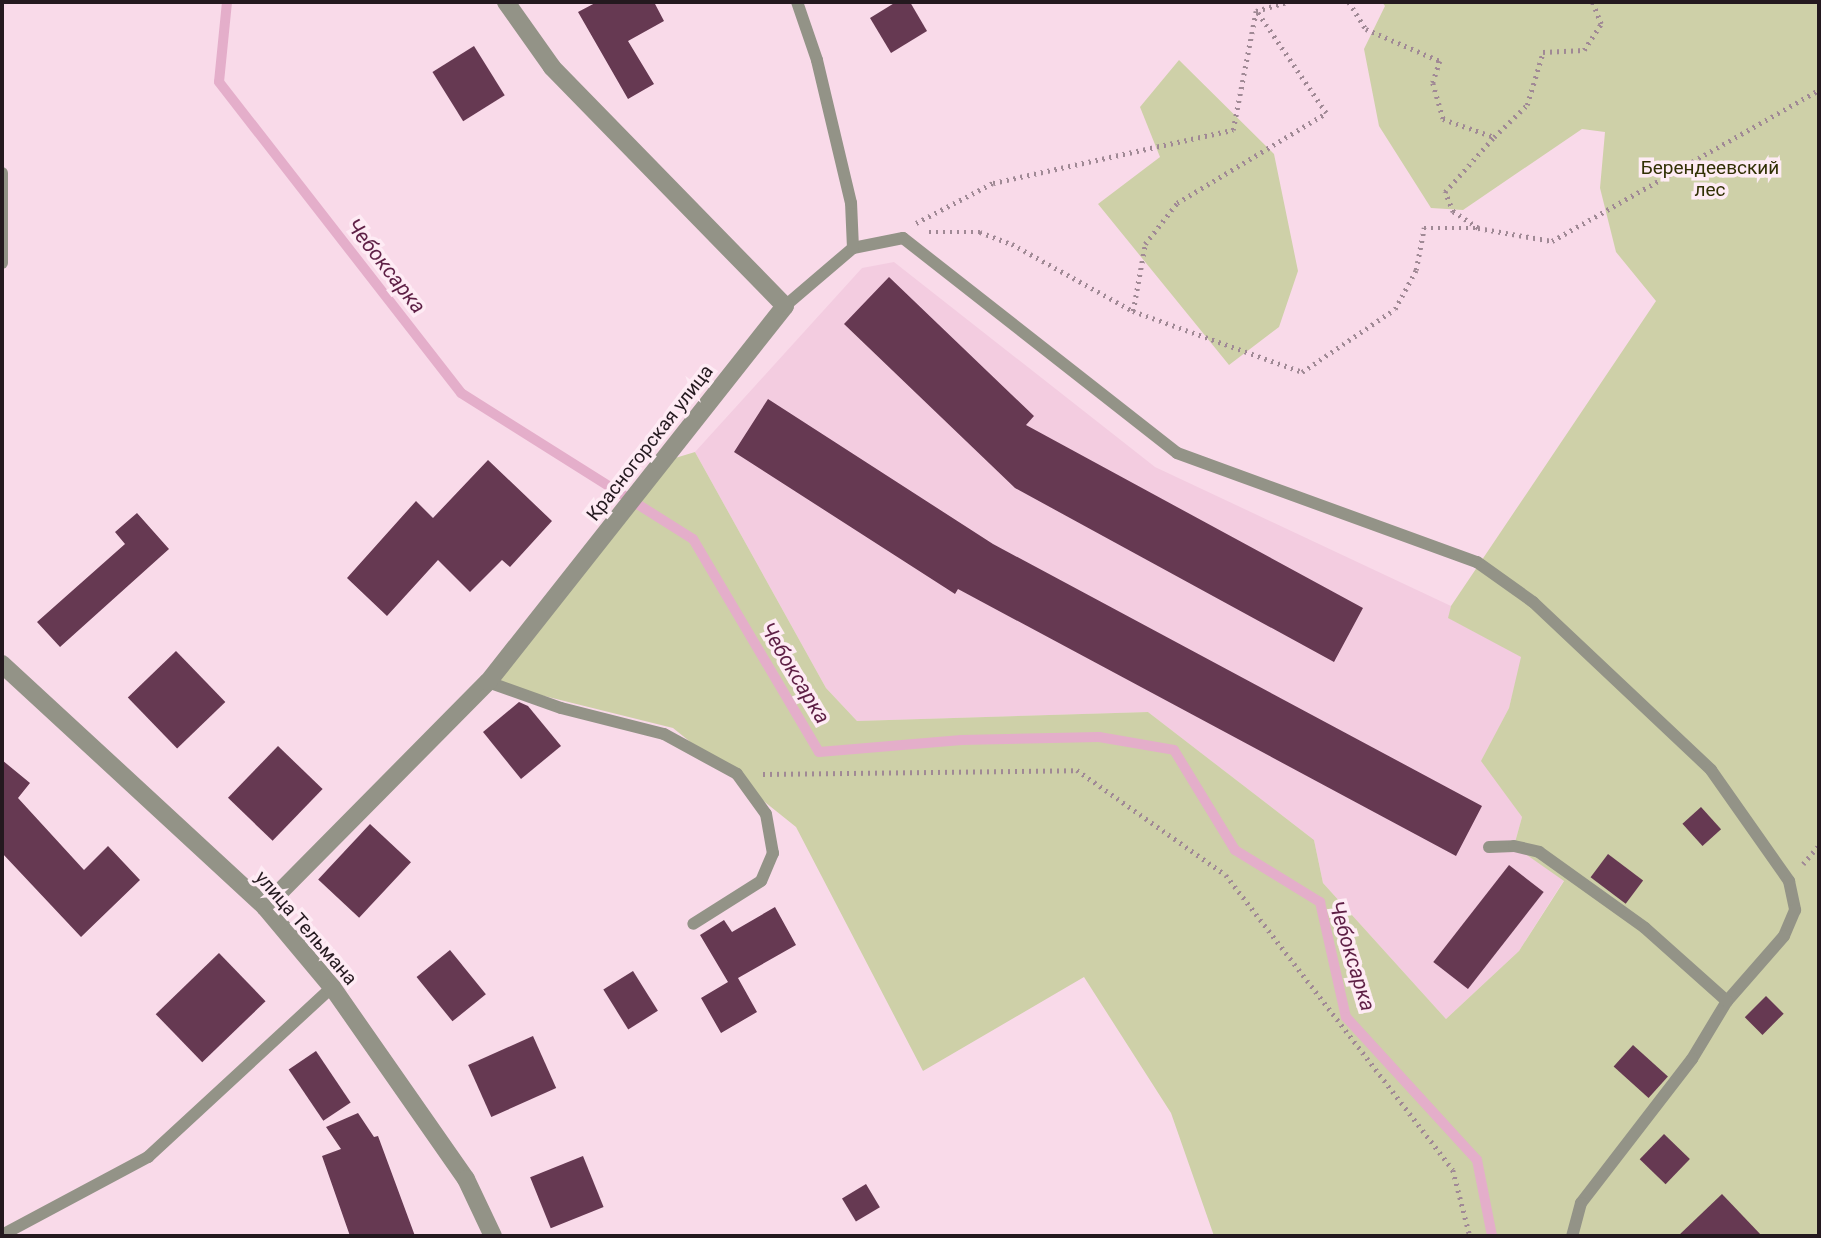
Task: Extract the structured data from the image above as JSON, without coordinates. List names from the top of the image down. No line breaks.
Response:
{"streets":{"street":["Красногорская улица","улица Тельмана"]},"crossings":[["Красногорская улица","улица Тельмана"]],"water":["Чебоксарка"],"parks":["Берендеевский лес"]}
